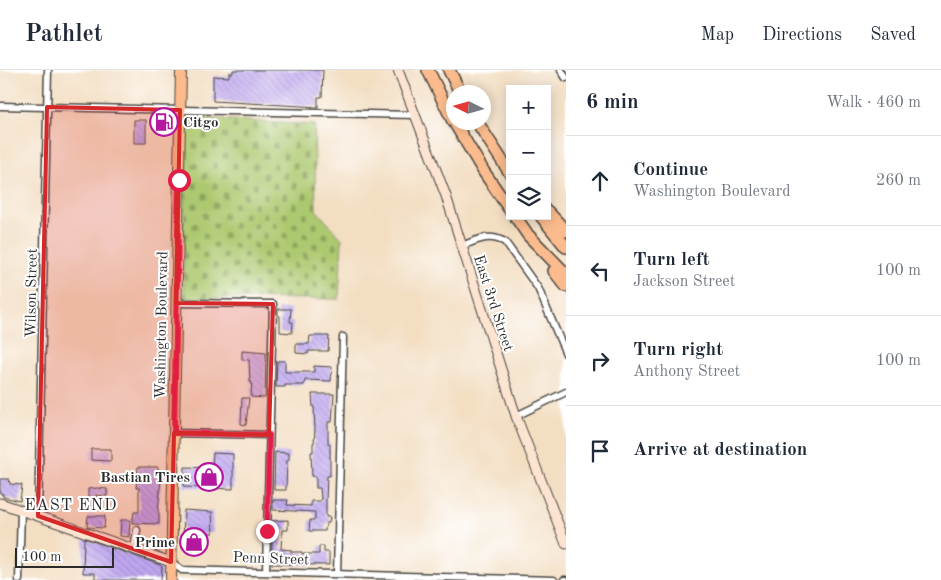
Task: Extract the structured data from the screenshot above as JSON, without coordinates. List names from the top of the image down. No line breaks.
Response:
{"streets":{"main road":["East 3rd Street","Washington Boulevard","Penn Street"],"street":["Wilson Street"]},"crossings":[["Wilson Street","Penn Street"],["Washington Boulevard","Penn Street"]],"districts":["EAST END"],"places":{"fuel station":["Citgo"],"shop":["Bastian Tires","Prime"]},"scale_bar":"100 m","north":"left","page":{"header":"Pathlet","nav":["Map","Directions","Saved"],"heading":["6 min","Walk · 460 m"],"map_buttons":["+","−"],"list":[["Continue","Washington Boulevard","260 m"],["Turn left","Jackson Street","100 m"],["Turn right","Anthony Street","100 m"],"Arrive at destination"],"scale":"100 m"}}
